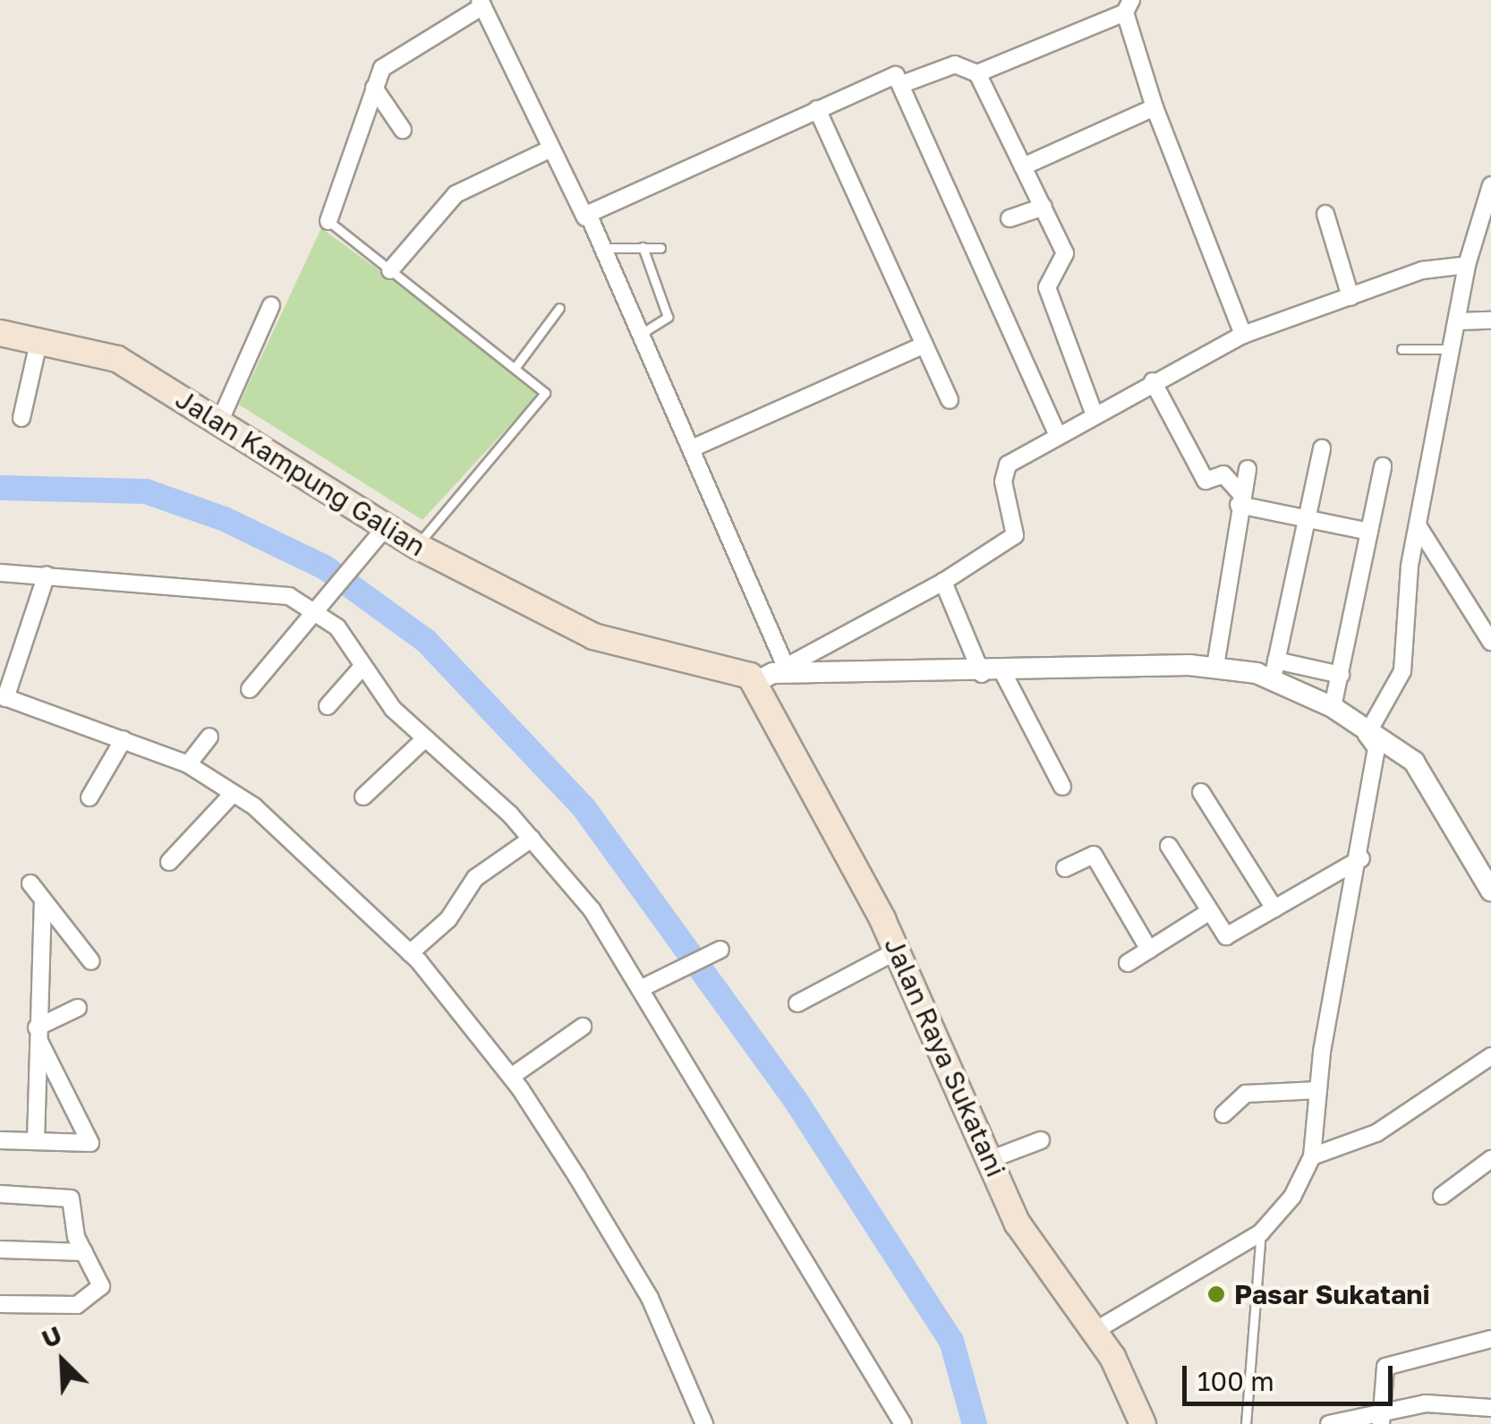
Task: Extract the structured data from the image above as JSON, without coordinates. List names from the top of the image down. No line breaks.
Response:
{"streets":{"main road":["Jalan Kampung Galian","Jalan Raya Sukatani"]},"crossings":[["Jalan Kampung Galian","Jalan Raya Sukatani"]],"places":["Pasar Sukatani"],"scale_bar":"100 m","north":"top left"}
